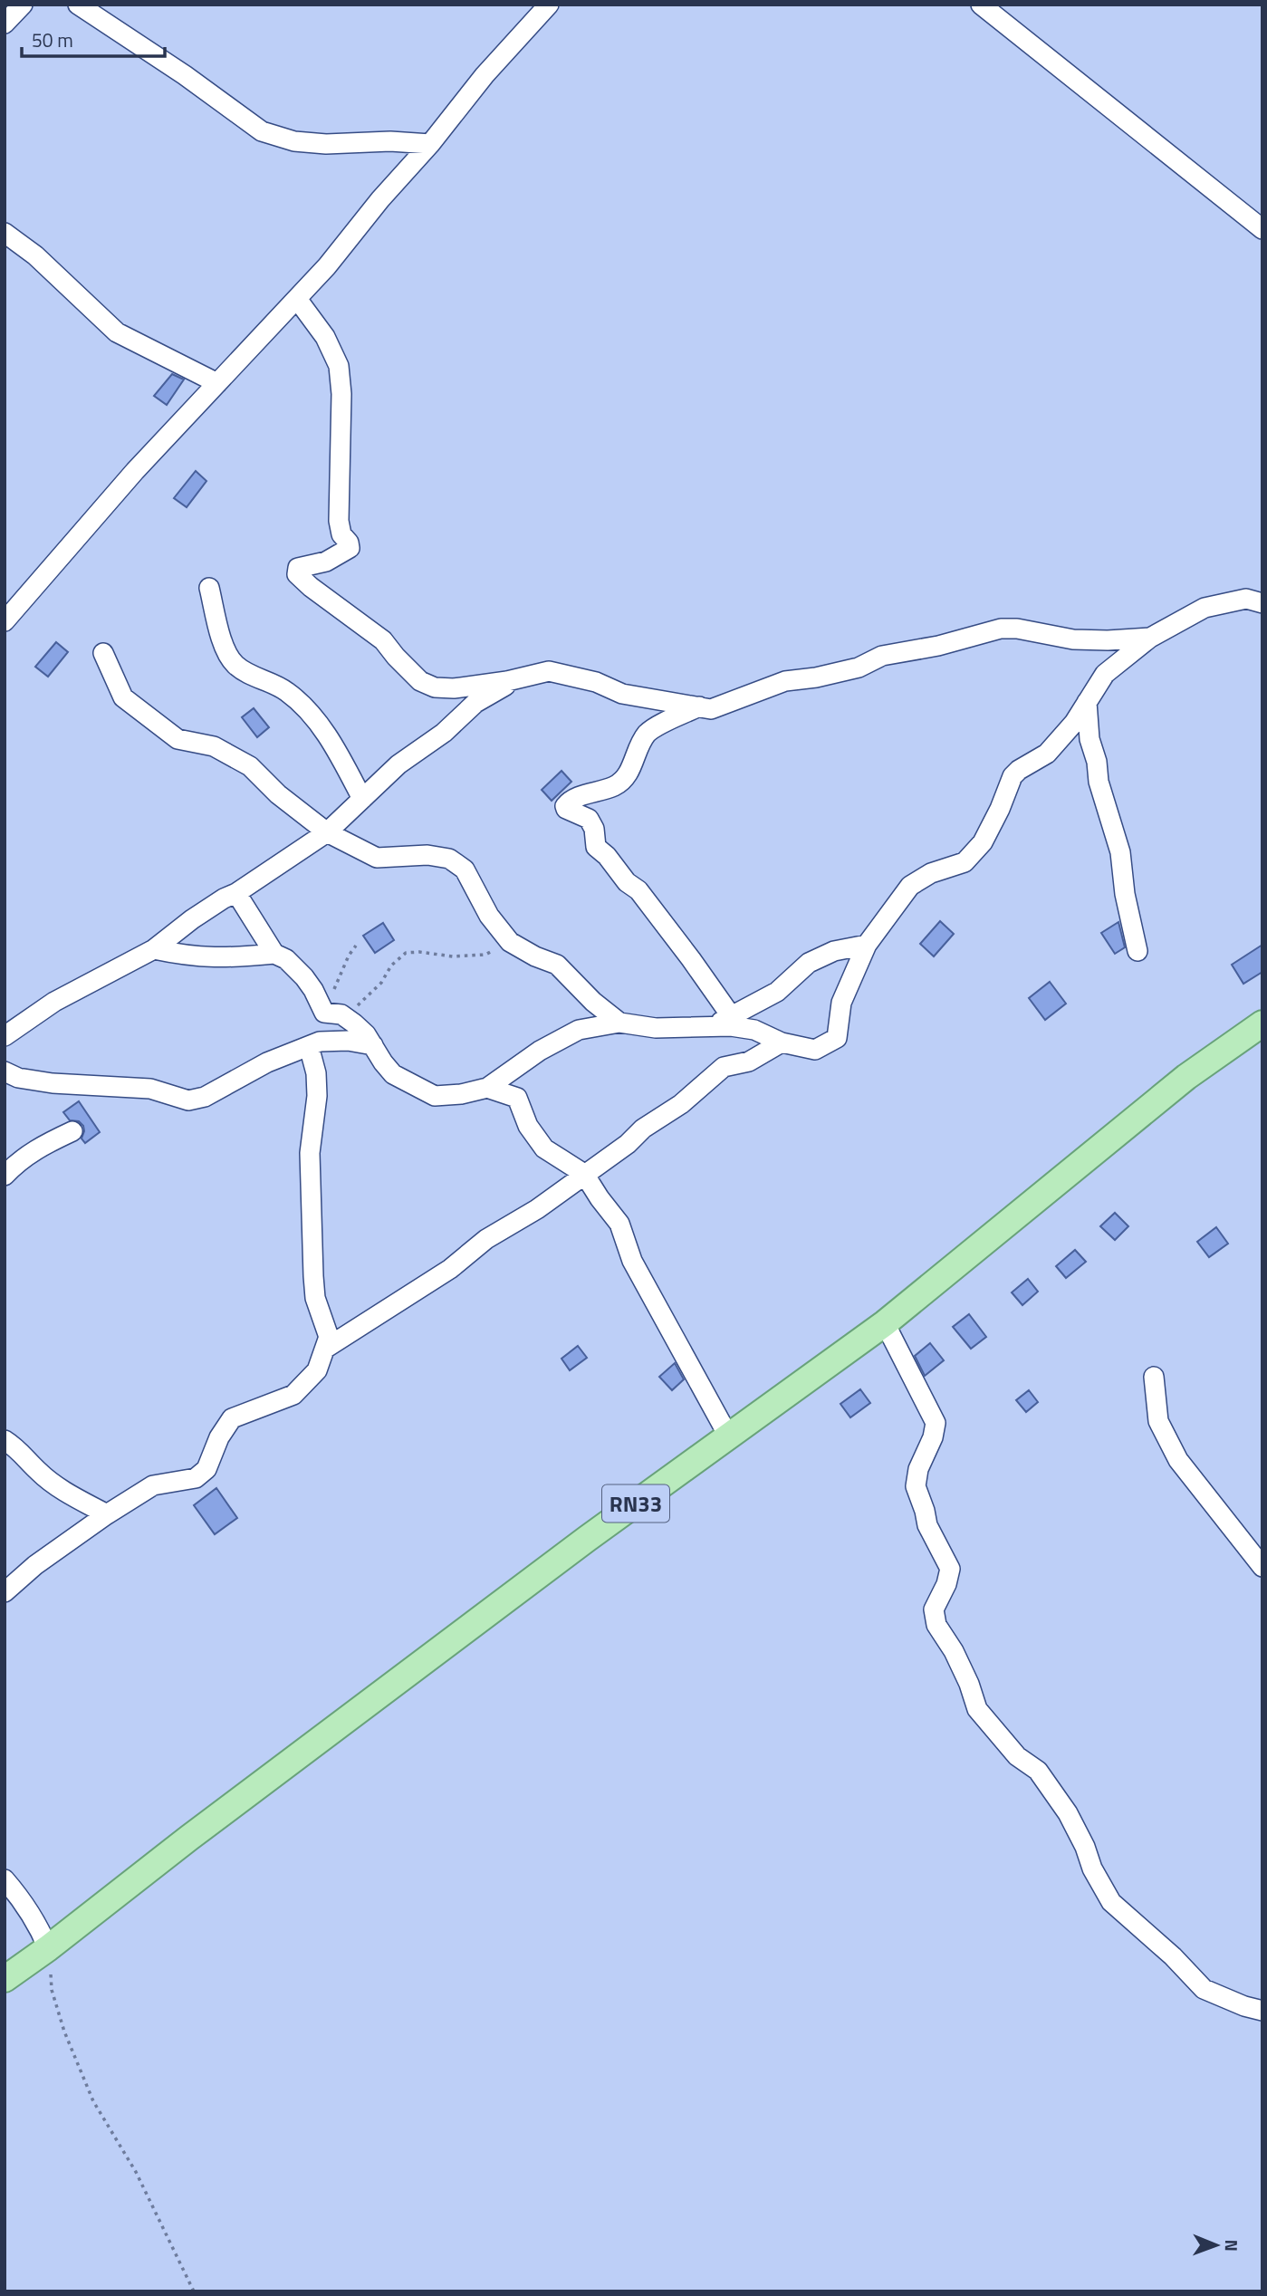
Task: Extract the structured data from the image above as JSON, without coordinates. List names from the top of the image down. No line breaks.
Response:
{"streets":{"main road":["RN33"]},"scale_bar":"50 m","north":"right"}
